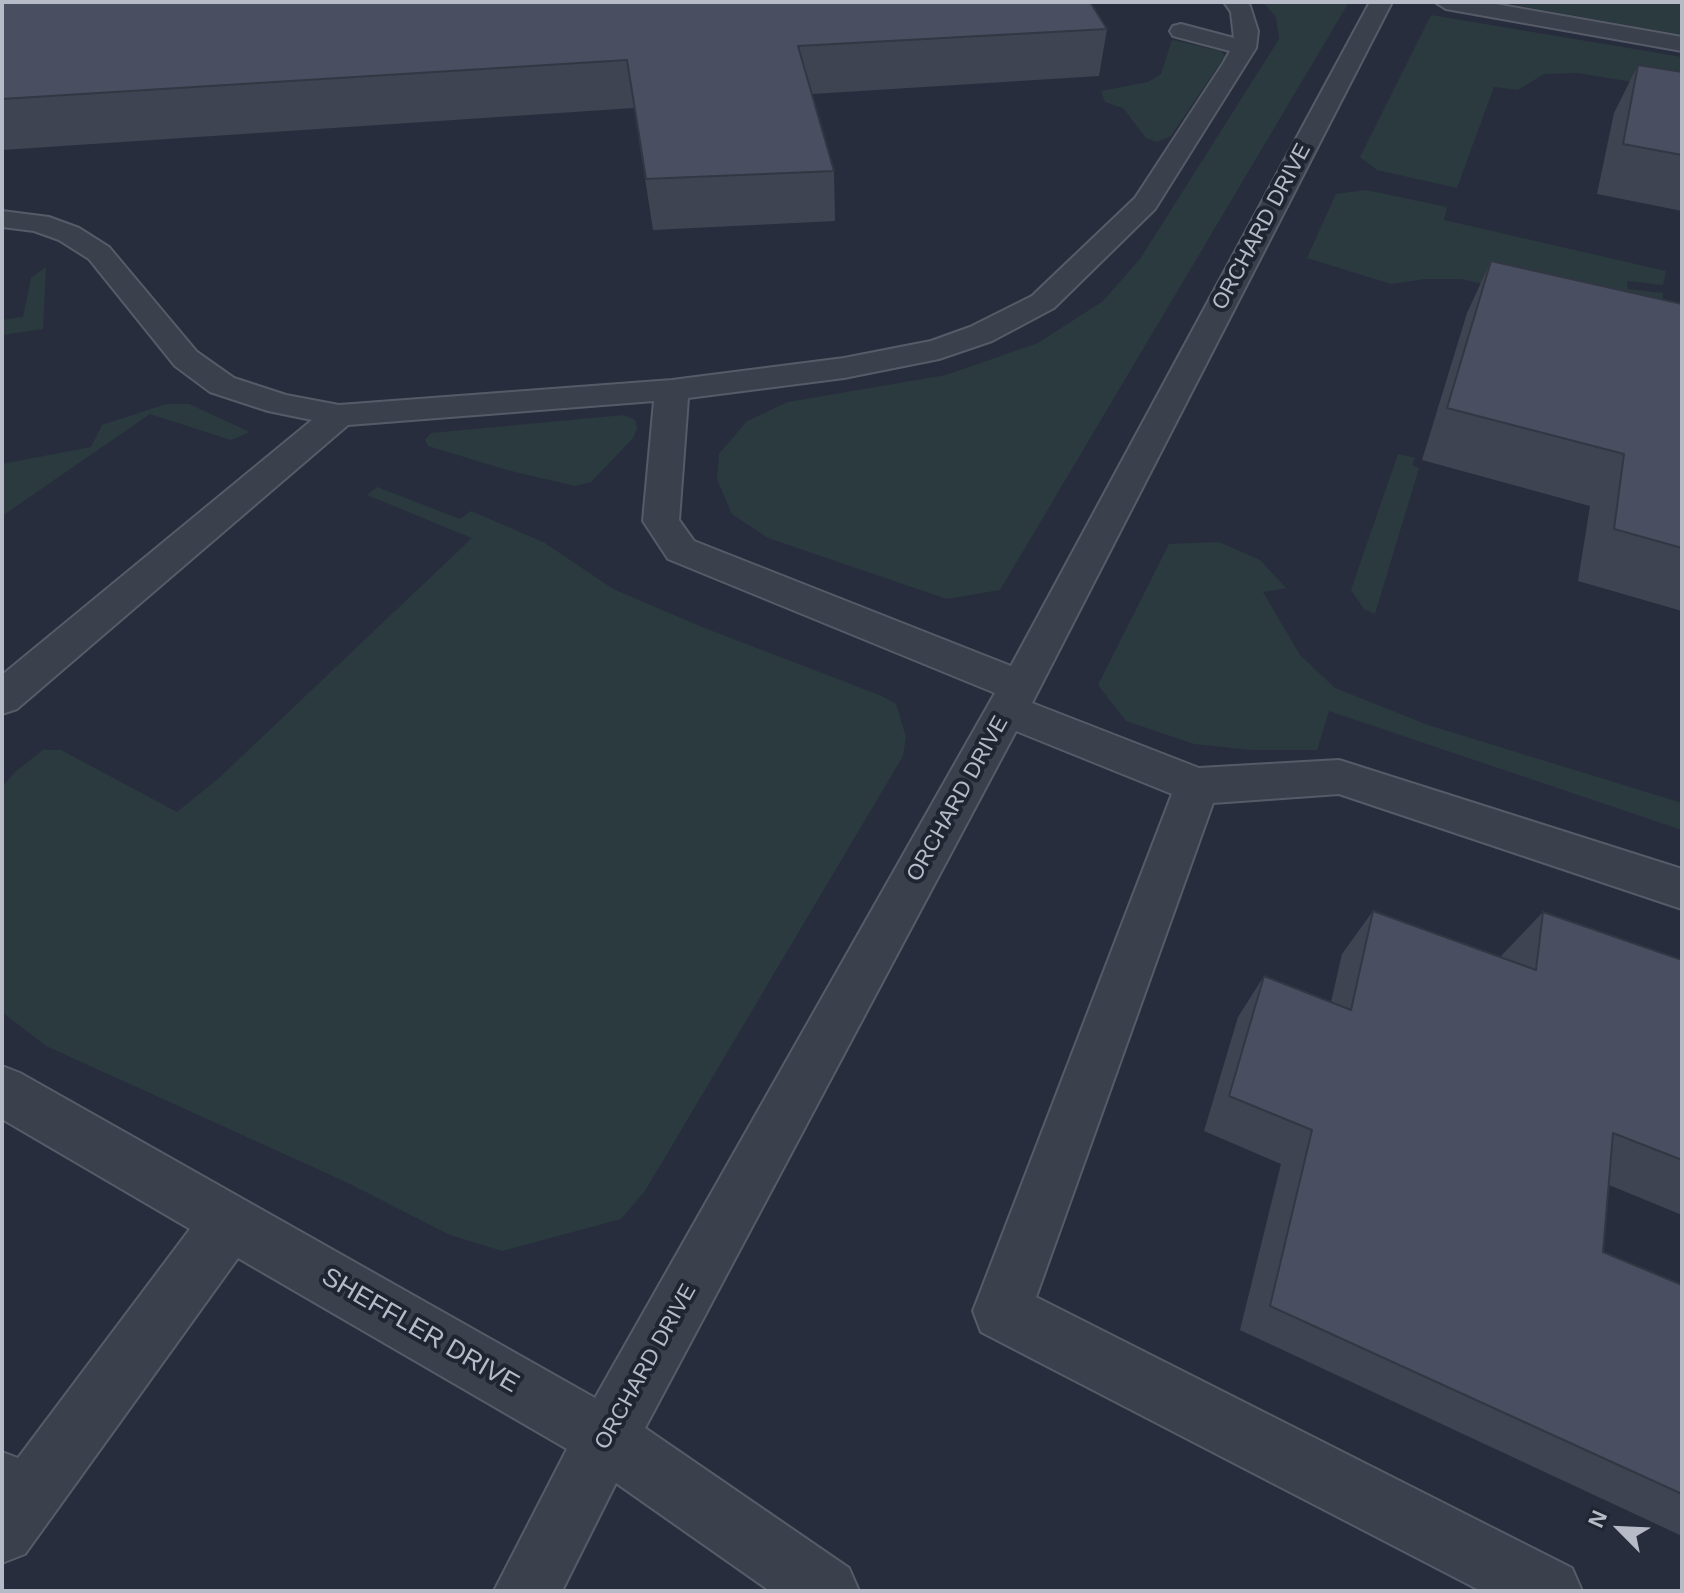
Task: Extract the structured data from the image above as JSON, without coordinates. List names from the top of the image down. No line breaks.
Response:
{"streets":{"street":["ORCHARD DRIVE","SHEFFLER DRIVE"]},"crossings":[["ORCHARD DRIVE","SHEFFLER DRIVE"]],"north":"top left"}
